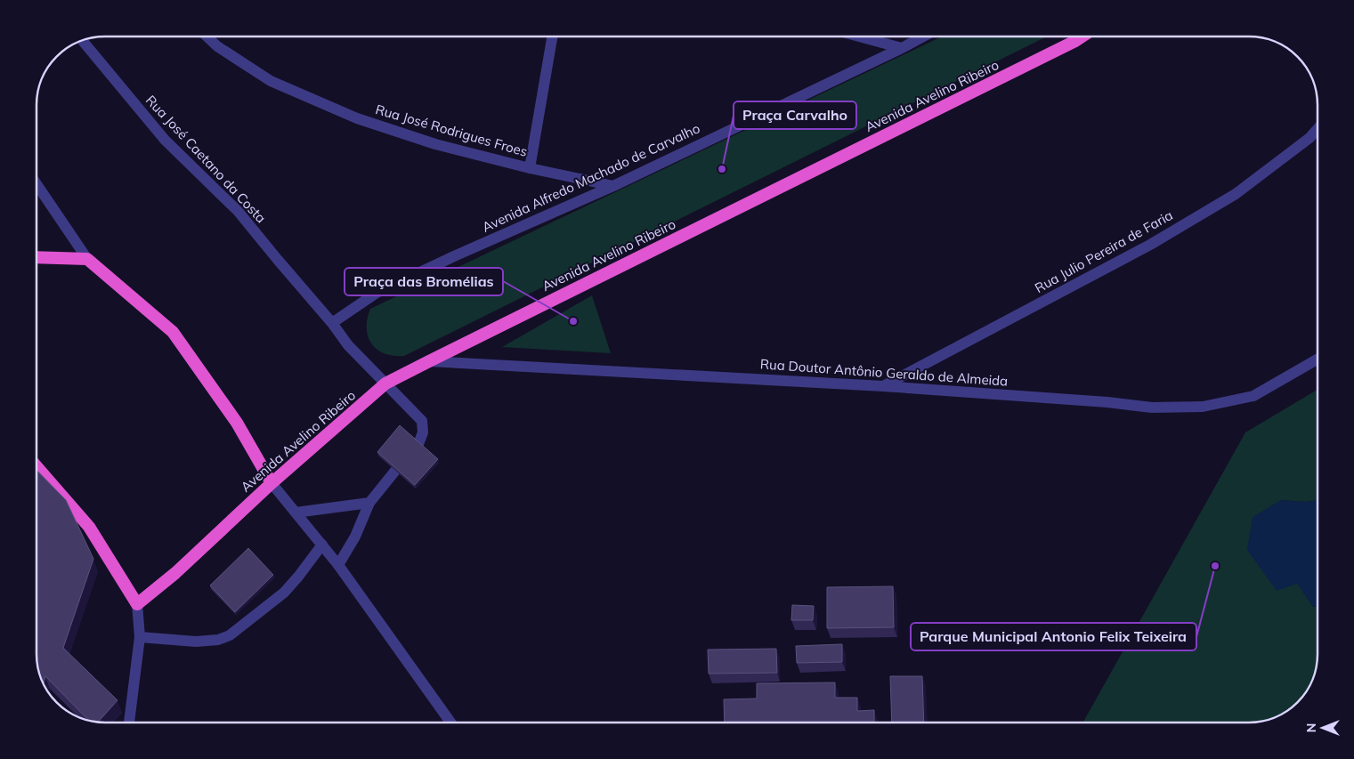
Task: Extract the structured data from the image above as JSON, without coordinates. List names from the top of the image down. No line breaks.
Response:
{"streets":{"highway":["Avenida Avelino Ribeiro"],"street":["Rua José Rodrigues Froes","Rua José Caetano da Costa","Avenida Alfredo Machado de Carvalho","Rua Julio Pereira de Faria","Rua Doutor Antônio Geraldo de Almeida"]},"crossings":[["Avenida Avelino Ribeiro","Rua Doutor Antônio Geraldo de Almeida"],["Rua José Rodrigues Froes","Avenida Alfredo Machado de Carvalho"],["Rua José Caetano da Costa","Avenida Alfredo Machado de Carvalho"],["Rua Julio Pereira de Faria","Rua Doutor Antônio Geraldo de Almeida"]],"places":["Praça Carvalho","Praça das Bromélias","Parque Municipal Antonio Felix Teixeira"],"north":"left"}
